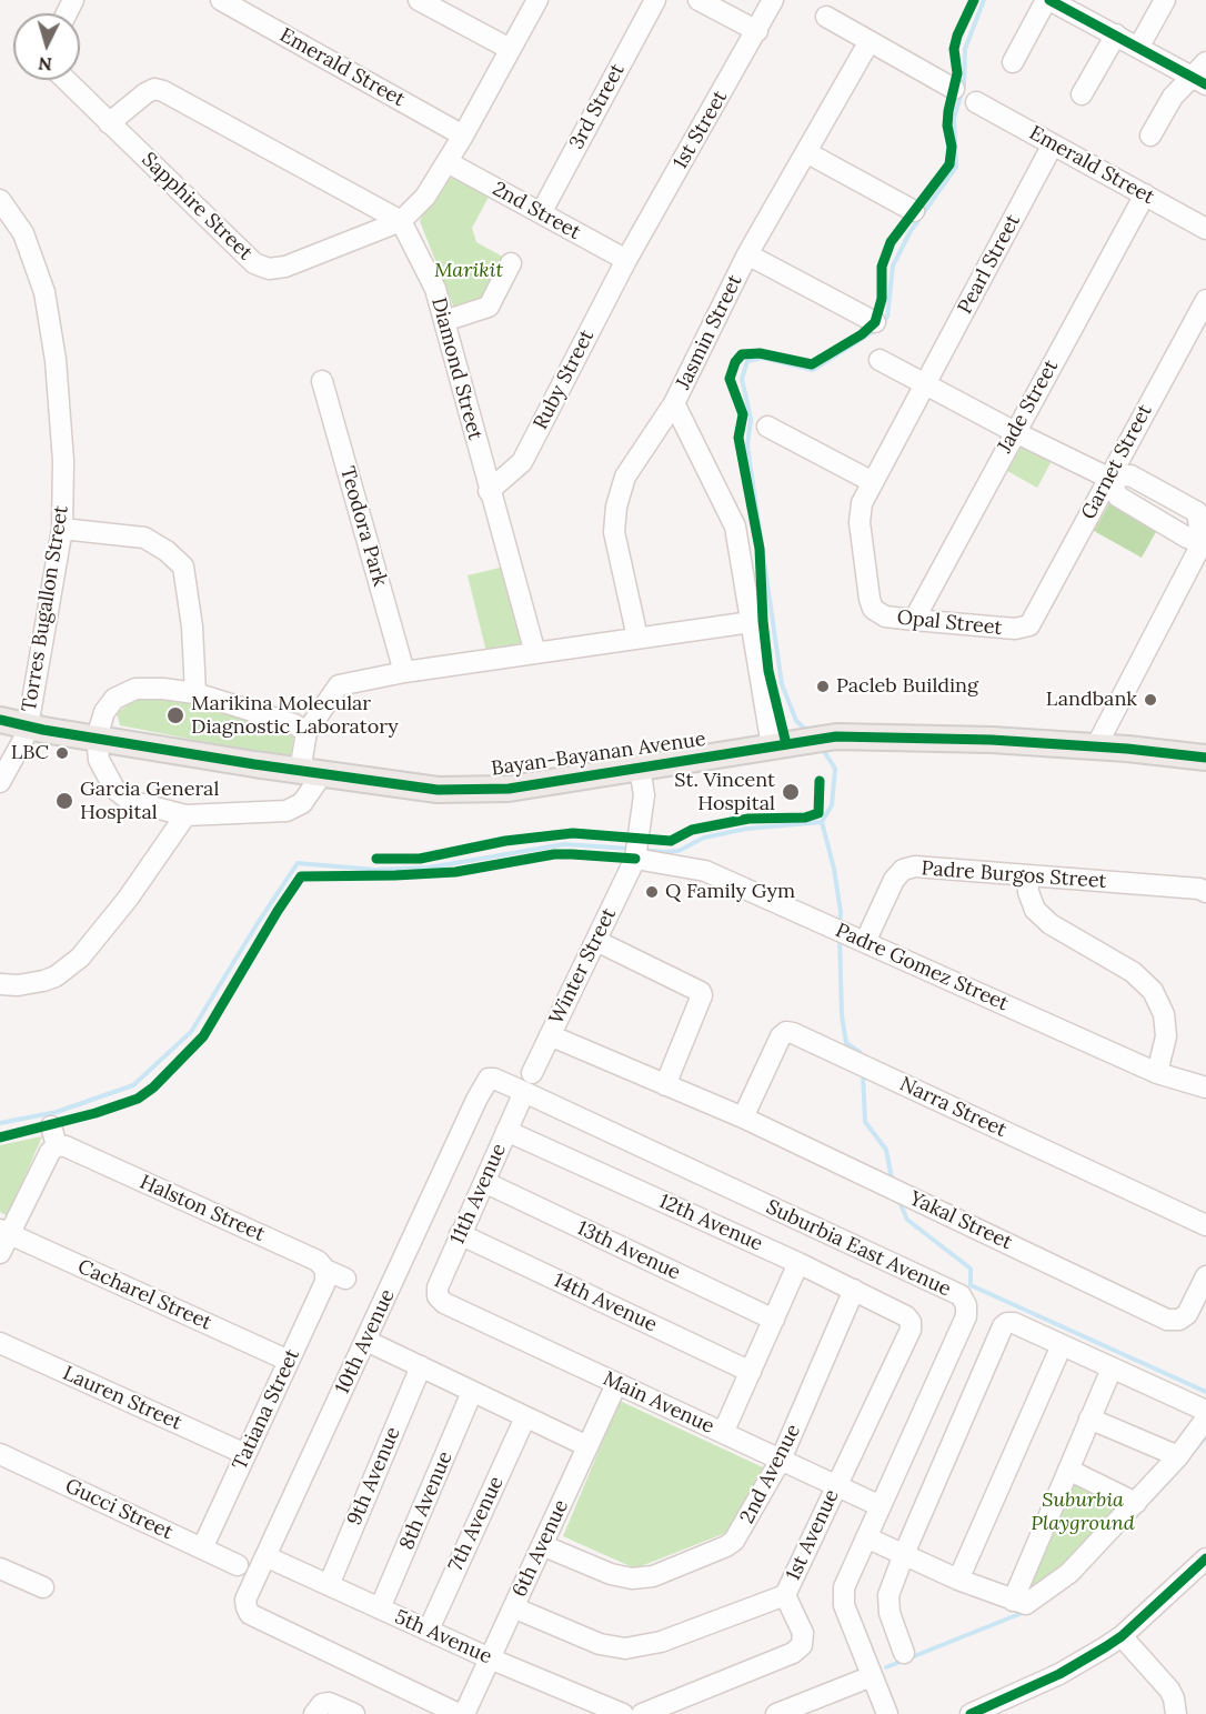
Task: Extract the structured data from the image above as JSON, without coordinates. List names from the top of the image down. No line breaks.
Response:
{"streets":{"main road":["Bayan-Bayanan Avenue"],"street":["Emerald Street","3rd Street","1st Street","Sapphire Street","2nd Street","Pearl Street","Jasmin Street","Diamond Street","Ruby Street","Jade Street","Garnet Street","Teodora Park","Torres Bugallon Street","Opal Street","Padre Burgos Street","Winter Street","Padre Gomez Street","Narra Street","11th Avenue","Halston Street","Yakal Street","12th Avenue","Suburbia East Avenue","13th Avenue","Cacharel Street","14th Avenue","10th Avenue","Lauren Street","Main Avenue","Tatiana Street","2nd Avenue","9th Avenue","8th Avenue","Gucci Street","7th Avenue","1st Avenue","6th Avenue","5th Avenue"]},"crossings":[["Emerald Street","Sapphire Street"],["Emerald Street","Pearl Street"],["Emerald Street","Jade Street"],["3rd Street","2nd Street"],["1st Street","2nd Street"],["1st Street","Ruby Street"],["Sapphire Street","2nd Street"],["Sapphire Street","Diamond Street"],["2nd Street","Ruby Street"],["Pearl Street","Opal Street"],["Diamond Street","Ruby Street"],["Jade Street","Opal Street"],["Garnet Street","Opal Street"],["Torres Bugallon Street","Bayan-Bayanan Avenue"],["Padre Burgos Street","Padre Gomez Street"],["Winter Street","Padre Gomez Street"],["Winter Street","11th Avenue"],["Winter Street","Yakal Street"],["Winter Street","Suburbia East Avenue"],["Narra Street","Yakal Street"],["11th Avenue","12th Avenue"],["11th Avenue","Suburbia East Avenue"],["11th Avenue","13th Avenue"],["11th Avenue","14th Avenue"],["11th Avenue","Main Avenue"],["Halston Street","Tatiana Street"],["12th Avenue","2nd Avenue"],["12th Avenue","1st Avenue"],["Suburbia East Avenue","10th Avenue"],["Suburbia East Avenue","Main Avenue"],["Cacharel Street","Tatiana Street"],["10th Avenue","5th Avenue"],["Lauren Street","Tatiana Street"],["Main Avenue","2nd Avenue"],["Main Avenue","1st Avenue"],["Main Avenue","6th Avenue"],["Tatiana Street","Gucci Street"],["2nd Avenue","6th Avenue"],["9th Avenue","5th Avenue"],["8th Avenue","5th Avenue"],["7th Avenue","5th Avenue"],["1st Avenue","6th Avenue"],["6th Avenue","5th Avenue"]],"parks":["Marikit","Suburbia Playground"],"places":["Pacleb Building","Landbank","Marikina Molecular Diagnostic Laboratory","LBC","St. Vincent Hospital","Garcia General Hospital","Q Family Gym"],"north":"bottom"}
